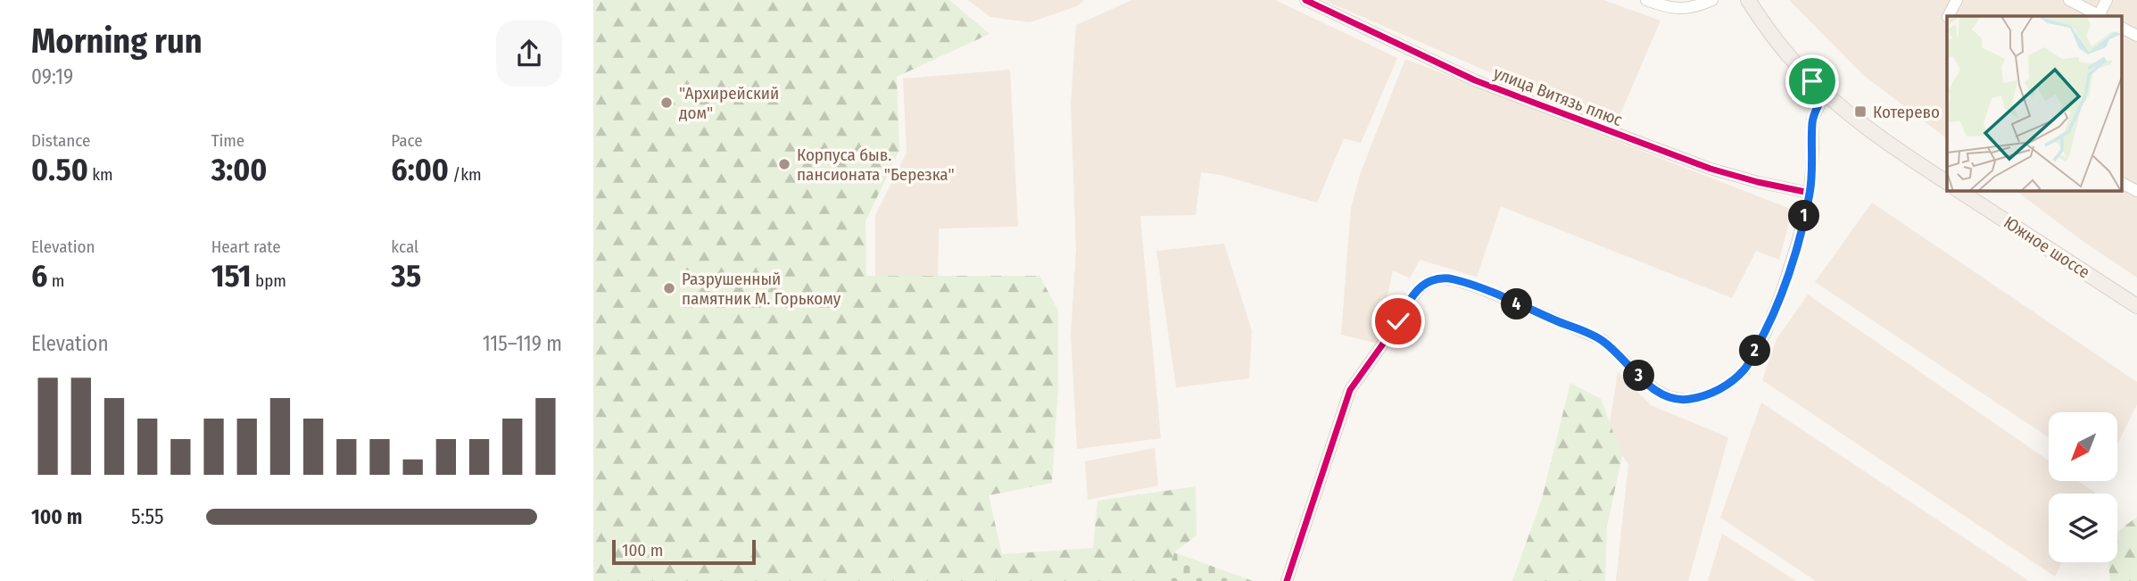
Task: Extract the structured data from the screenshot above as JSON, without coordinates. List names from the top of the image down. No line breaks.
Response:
{"streets":{"main road":["Южное шоссе"],"street":["улица Витязь плюс"]},"places":{"other":["\"Архирейский дом\"","Корпуса быв. пансионата \"Березка\"","Разрушенный памятник М. Горькому"],"transit":["Котерево"]},"scale_bar":"100 m","north":"bottom left","page":{"heading":["Morning run","09:19"],"stats":[["Distance","0.50 km"],["Time","3:00"],["Pace","6:00 /km"],["Elevation","6 m"],["Heart rate","151 bpm"],["kcal","35"]],"pins":["1","4","2","3"],"chart":["Elevation","115–119 m"],"list":[{"name":"100 m","note":"5:55"}],"scale":"100 m"}}
